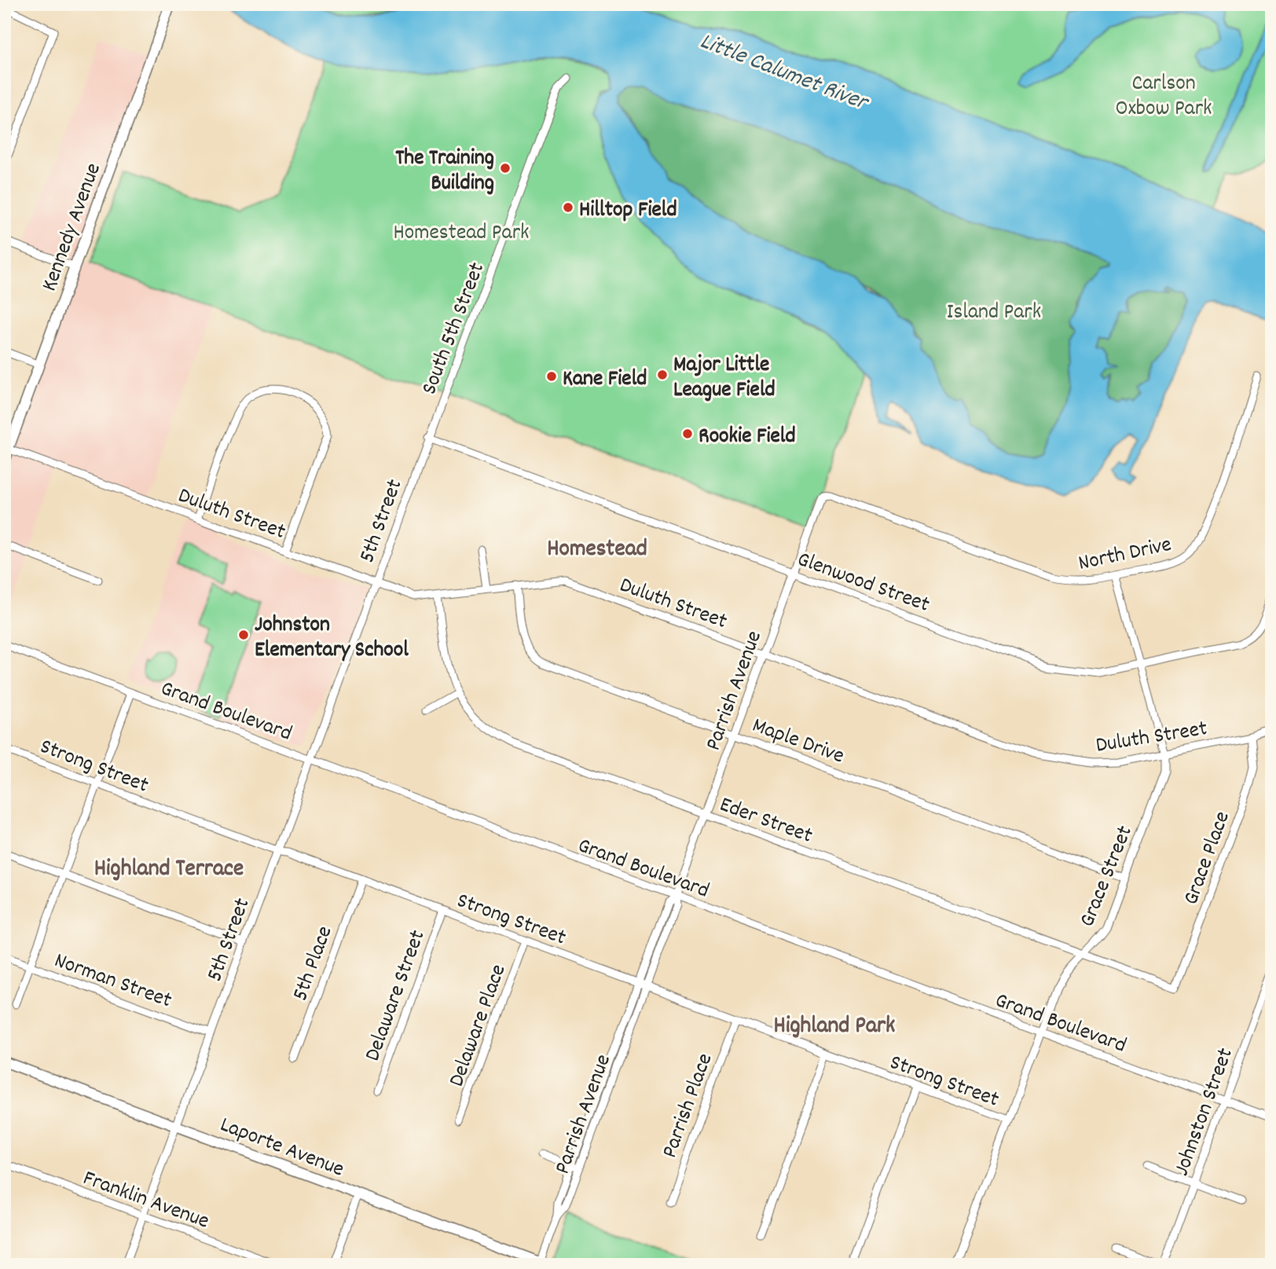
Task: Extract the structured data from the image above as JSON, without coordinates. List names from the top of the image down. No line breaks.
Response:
{"streets":{"street":["Kennedy Avenue","South 5th Street","Duluth Street","5th Street","North Drive","Glenwood Street","Parrish Avenue","Grand Boulevard","Maple Drive","Strong Street","Eder Street","Grace Place","Grace Street","5th Place","Norman Street","Delaware Street","Delaware Place","Parrish Place","Johnston Street","Laporte Avenue","Franklin Avenue"]},"crossings":[["Kennedy Avenue","Duluth Street"],["South 5th Street","5th Street"],["South 5th Street","Glenwood Street"],["Duluth Street","5th Street"],["Duluth Street","Parrish Avenue"],["Duluth Street","Maple Drive"],["Duluth Street","Eder Street"],["Duluth Street","Grace Place"],["Duluth Street","Grace Street"],["5th Street","Glenwood Street"],["5th Street","Grand Boulevard"],["5th Street","Strong Street"],["5th Street","Norman Street"],["5th Street","Laporte Avenue"],["5th Street","Franklin Avenue"],["North Drive","Parrish Avenue"],["North Drive","Grace Street"],["Glenwood Street","Parrish Avenue"],["Glenwood Street","Grace Street"],["Parrish Avenue","Grand Boulevard"],["Parrish Avenue","Maple Drive"],["Parrish Avenue","Strong Street"],["Parrish Avenue","Eder Street"],["Parrish Avenue","Laporte Avenue"],["Grand Boulevard","Grace Street"],["Grand Boulevard","Johnston Street"],["Maple Drive","Grace Street"],["Strong Street","Grace Street"],["Strong Street","5th Place"],["Strong Street","Delaware Street"],["Strong Street","Delaware Place"],["Strong Street","Parrish Place"],["Eder Street","Grace Place"],["Eder Street","Grace Street"]],"districts":["Homestead","Highland Terrace","Highland Park"],"water":["Little Calumet River"],"parks":["Carlson Oxbow Park","Homestead Park","Island Park"],"places":["The Training Building","Hilltop Field","Major Little League Field","Kane Field","Rookie Field","Johnston Elementary School"]}
